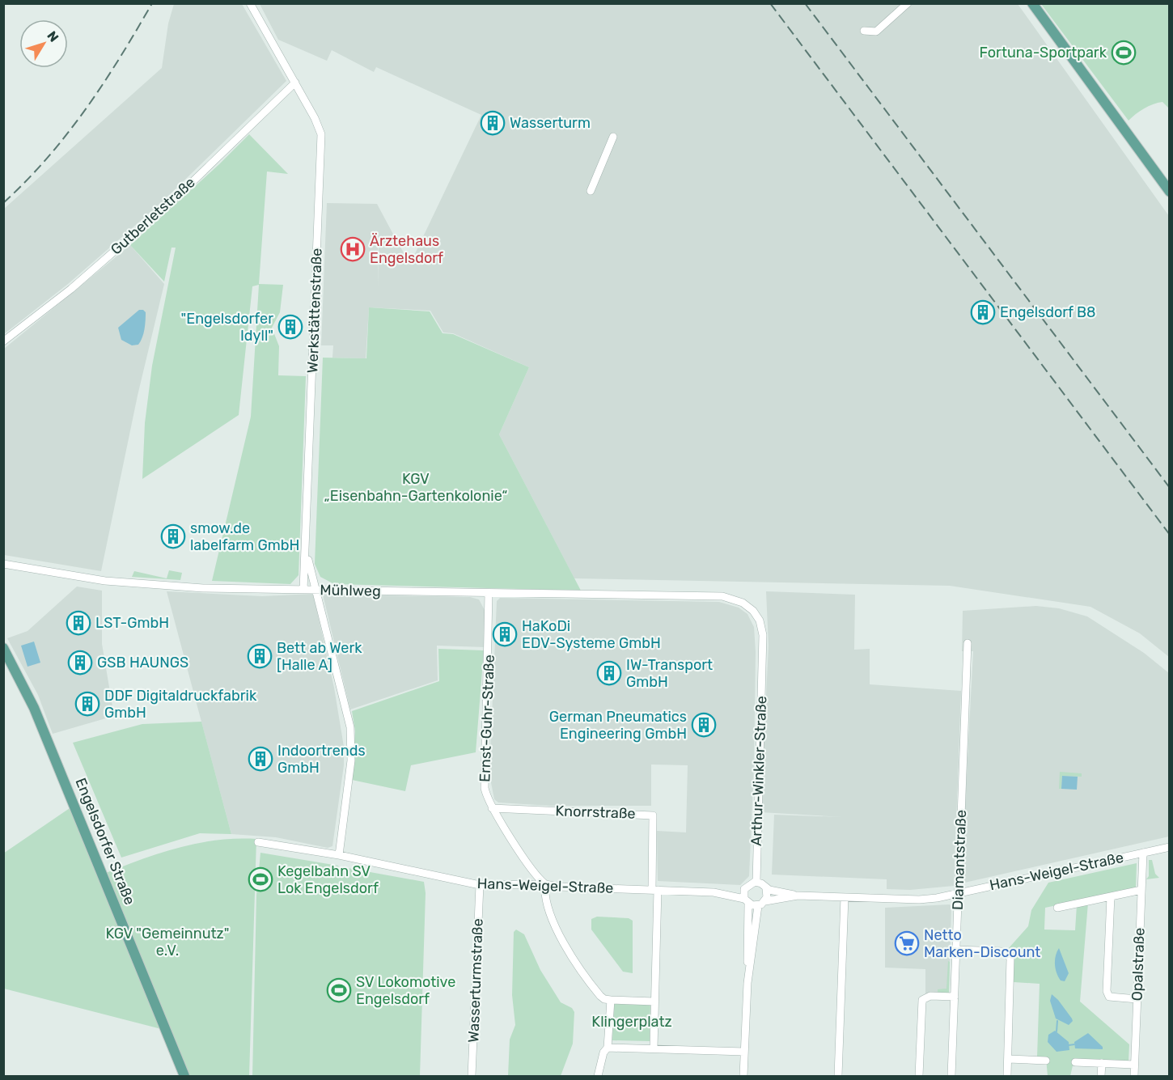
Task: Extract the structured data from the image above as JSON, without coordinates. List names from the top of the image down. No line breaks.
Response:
{"streets":{"main road":["Engelsdorfer Straße"],"street":["Gutberletstraße","Werkstättenstraße","Mühlweg","Ernst-Guhr-Straße","Arthur-Winkler-Straße","Knorrstraße","Diamantstraße","Hans-Weigel-Straße","Opalstraße","Wasserturmstraße"]},"crossings":[["Gutberletstraße","Werkstättenstraße"],["Werkstättenstraße","Mühlweg"],["Werkstättenstraße","Hans-Weigel-Straße"],["Mühlweg","Ernst-Guhr-Straße"],["Mühlweg","Arthur-Winkler-Straße"],["Ernst-Guhr-Straße","Knorrstraße"],["Ernst-Guhr-Straße","Hans-Weigel-Straße"],["Arthur-Winkler-Straße","Hans-Weigel-Straße"],["Knorrstraße","Hans-Weigel-Straße"],["Diamantstraße","Hans-Weigel-Straße"],["Hans-Weigel-Straße","Opalstraße"],["Hans-Weigel-Straße","Wasserturmstraße"]],"parks":["KGV „Eisenbahn-Gartenkolonie“","KGV \"Gemeinnutz\" e.V.","Klingerplatz"],"places":{"sports":["Fortuna-Sportpark","Kegelbahn SV Lok Engelsdorf","SV Lokomotive Engelsdorf"],"building":["Wasserturm","Engelsdorf B8","\"Engelsdorfer Idyll\"","smow.de labelfarm GmbH","LST-GmbH","HaKoDi EDV-Systeme GmbH","Bett ab Werk [Halle A]","GSB HAUNGS","IW-Transport GmbH","DDF Digitaldruckfabrik GmbH","German Pneumatics Engineering GmbH","Indoortrends GmbH"],"hospital":["Ärztehaus Engelsdorf"],"supermarket":["Netto Marken-Discount"]},"north":"top right"}
